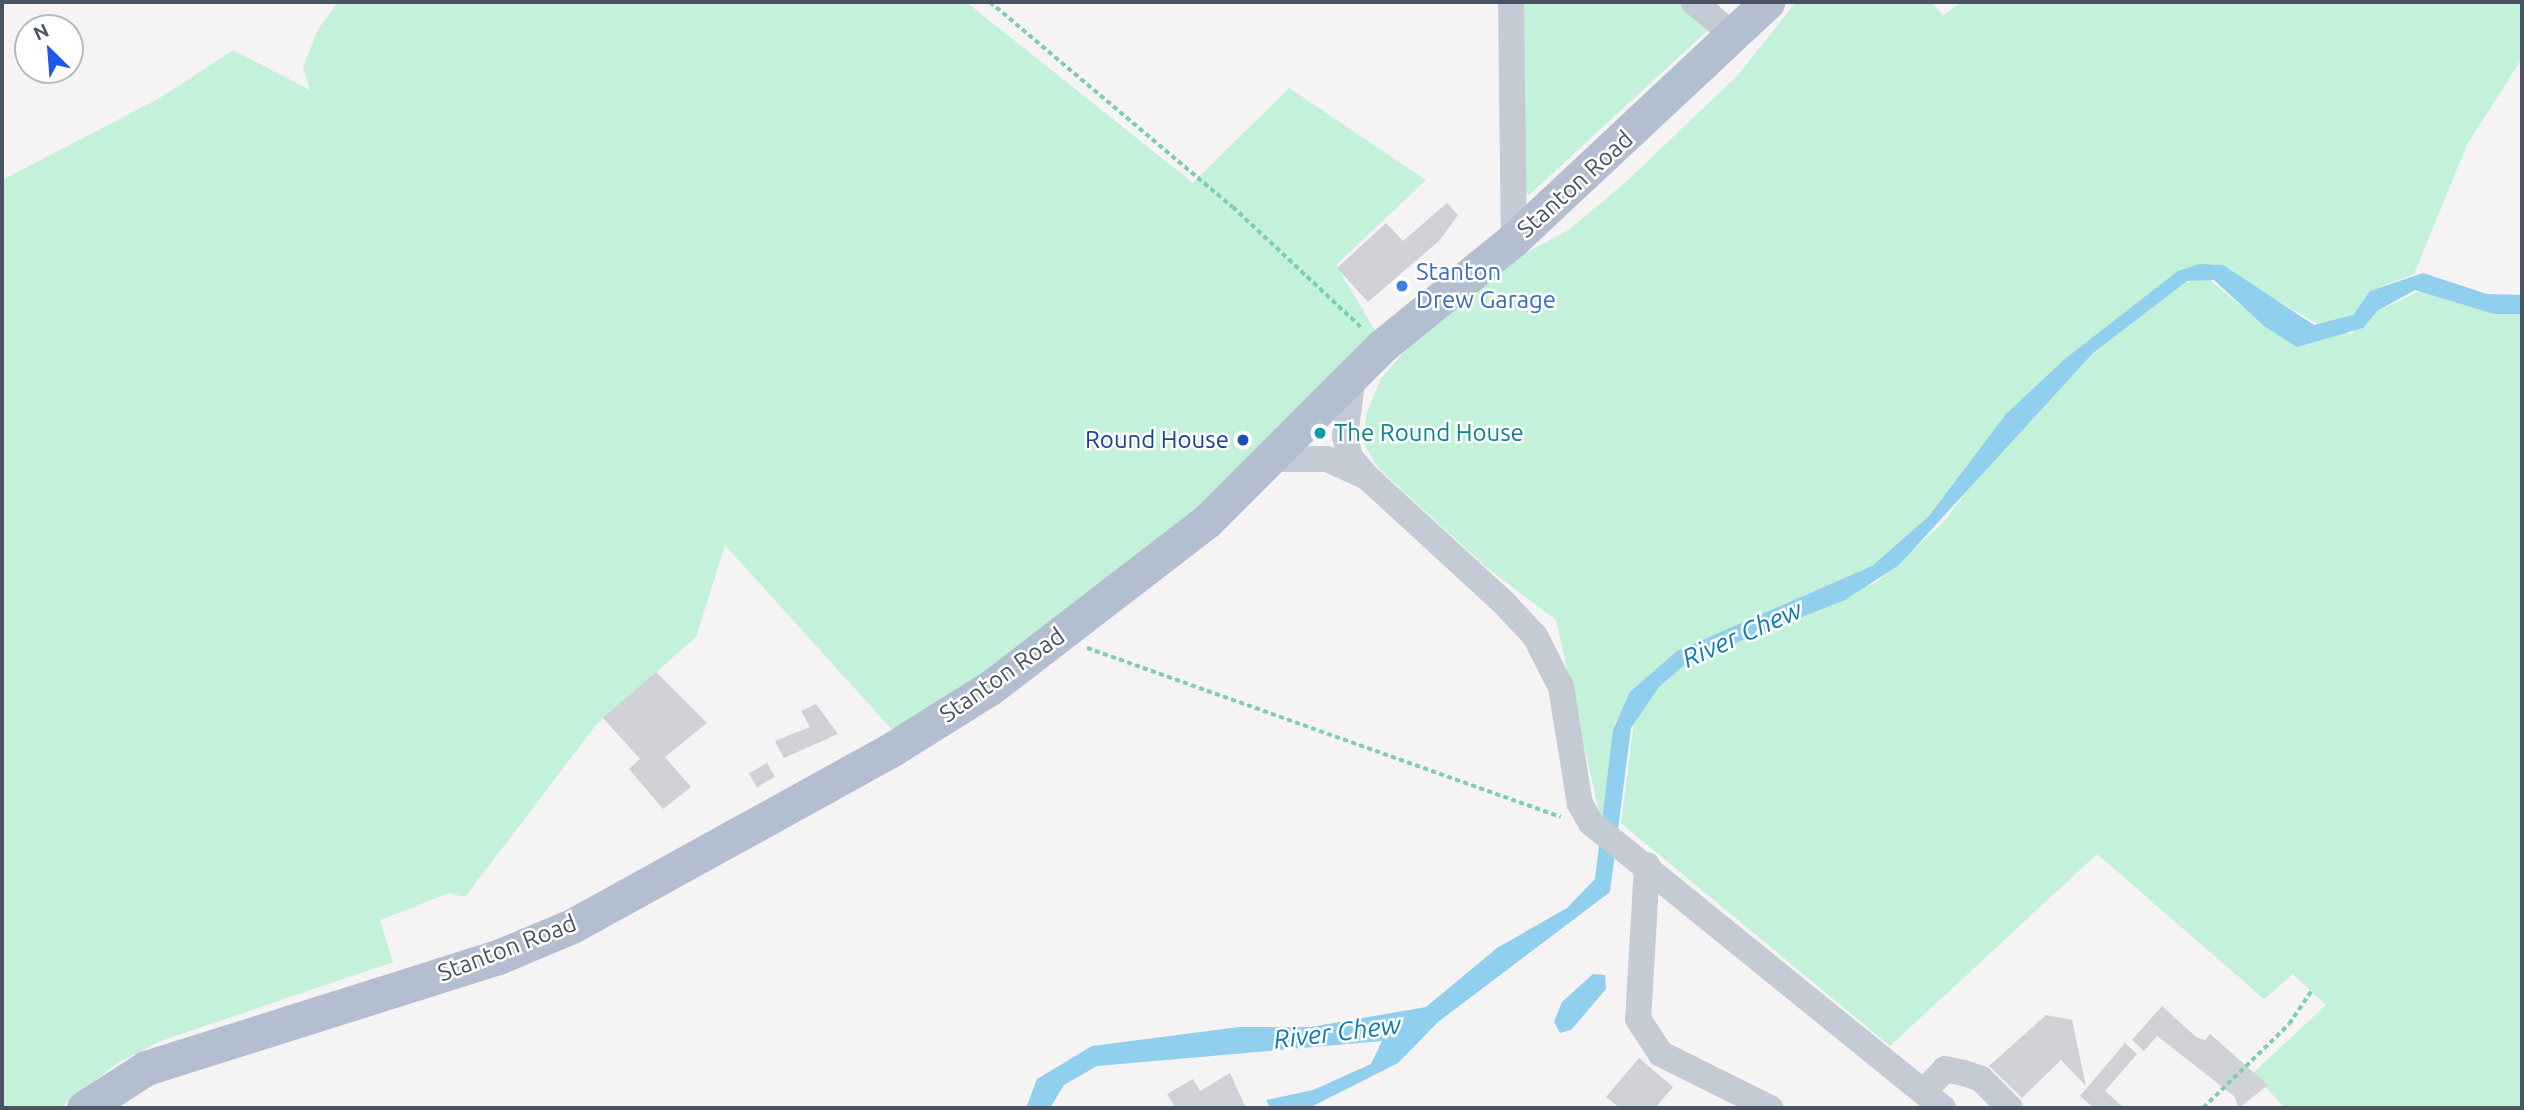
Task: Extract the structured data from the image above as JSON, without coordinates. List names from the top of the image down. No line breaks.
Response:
{"streets":{"main road":["Stanton Road"]},"water":["River Chew"],"places":["Stanton Drew Garage","The Round House","Round House"],"north":"top left"}
